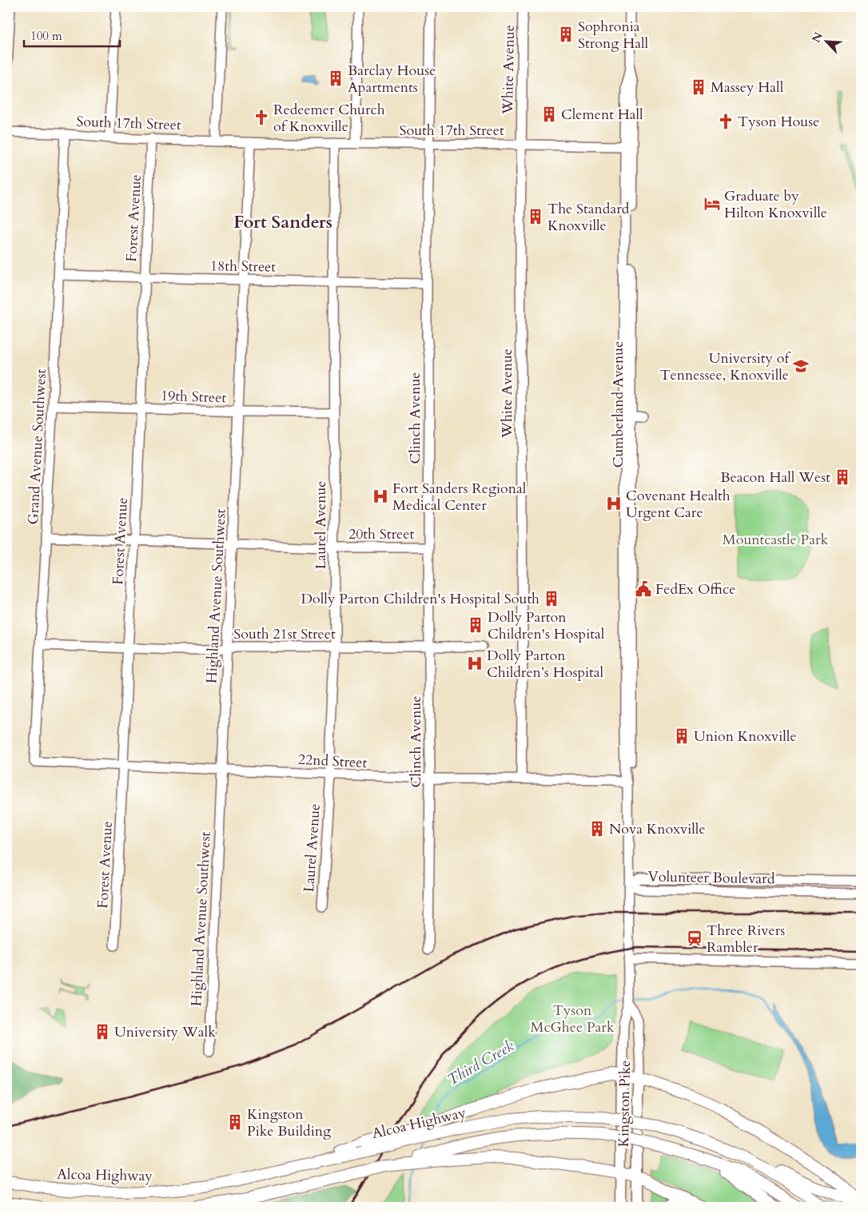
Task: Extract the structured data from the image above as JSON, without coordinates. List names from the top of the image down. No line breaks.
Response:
{"streets":{"highway":["Alcoa Highway"],"main road":["Kingston Pike"],"street":["White Avenue","South 17th Street","Forest Avenue","18th Street","19th Street","Cumberland Avenue","Clinch Avenue","Grand Avenue Southwest","Laurel Avenue","20th Street","Highland Avenue Southwest","South 21st Street","22nd Street","Volunteer Boulevard"]},"crossings":[["White Avenue","South 17th Street"],["White Avenue","22nd Street"],["South 17th Street","Forest Avenue"],["South 17th Street","Cumberland Avenue"],["South 17th Street","Clinch Avenue"],["South 17th Street","Grand Avenue Southwest"],["South 17th Street","Laurel Avenue"],["South 17th Street","Highland Avenue Southwest"],["Forest Avenue","18th Street"],["Forest Avenue","19th Street"],["Forest Avenue","20th Street"],["Forest Avenue","South 21st Street"],["Forest Avenue","22nd Street"],["18th Street","Clinch Avenue"],["18th Street","Grand Avenue Southwest"],["18th Street","Laurel Avenue"],["18th Street","Highland Avenue Southwest"],["19th Street","Grand Avenue Southwest"],["19th Street","Laurel Avenue"],["19th Street","Highland Avenue Southwest"],["Cumberland Avenue","22nd Street"],["Cumberland Avenue","Volunteer Boulevard"],["Cumberland Avenue","Kingston Pike"],["Clinch Avenue","20th Street"],["Clinch Avenue","South 21st Street"],["Clinch Avenue","22nd Street"],["Grand Avenue Southwest","20th Street"],["Grand Avenue Southwest","South 21st Street"],["Grand Avenue Southwest","22nd Street"],["Laurel Avenue","20th Street"],["Laurel Avenue","South 21st Street"],["Laurel Avenue","22nd Street"],["20th Street","Highland Avenue Southwest"],["Highland Avenue Southwest","South 21st Street"],["Highland Avenue Southwest","22nd Street"]],"districts":["Fort Sanders"],"water":["Third Creek"],"parks":["Mountcastle Park","Tyson McGhee Park"],"places":{"building":["Sophronia Strong Hall","Barclay House Apartments","Massey Hall","Clement Hall","The Standard Knoxville","Beacon Hall West","Dolly Parton Children's Hospital South","Dolly Parton Children's Hospital","Union Knoxville","Nova Knoxville","University Walk","Kingston Pike Building"],"church":["Redeemer Church of Knoxville","Tyson House"],"hotel":["Graduate by Hilton Knoxville"],"school or university":["University of Tennessee, Knoxville"],"hospital":["Fort Sanders Regional Medical Center","Covenant Health Urgent Care","Dolly Parton Children’s Hospital"],"public building":["FedEx Office"],"station":["Three Rivers Rambler"]},"scale_bar":"100 m","north":"top left"}
